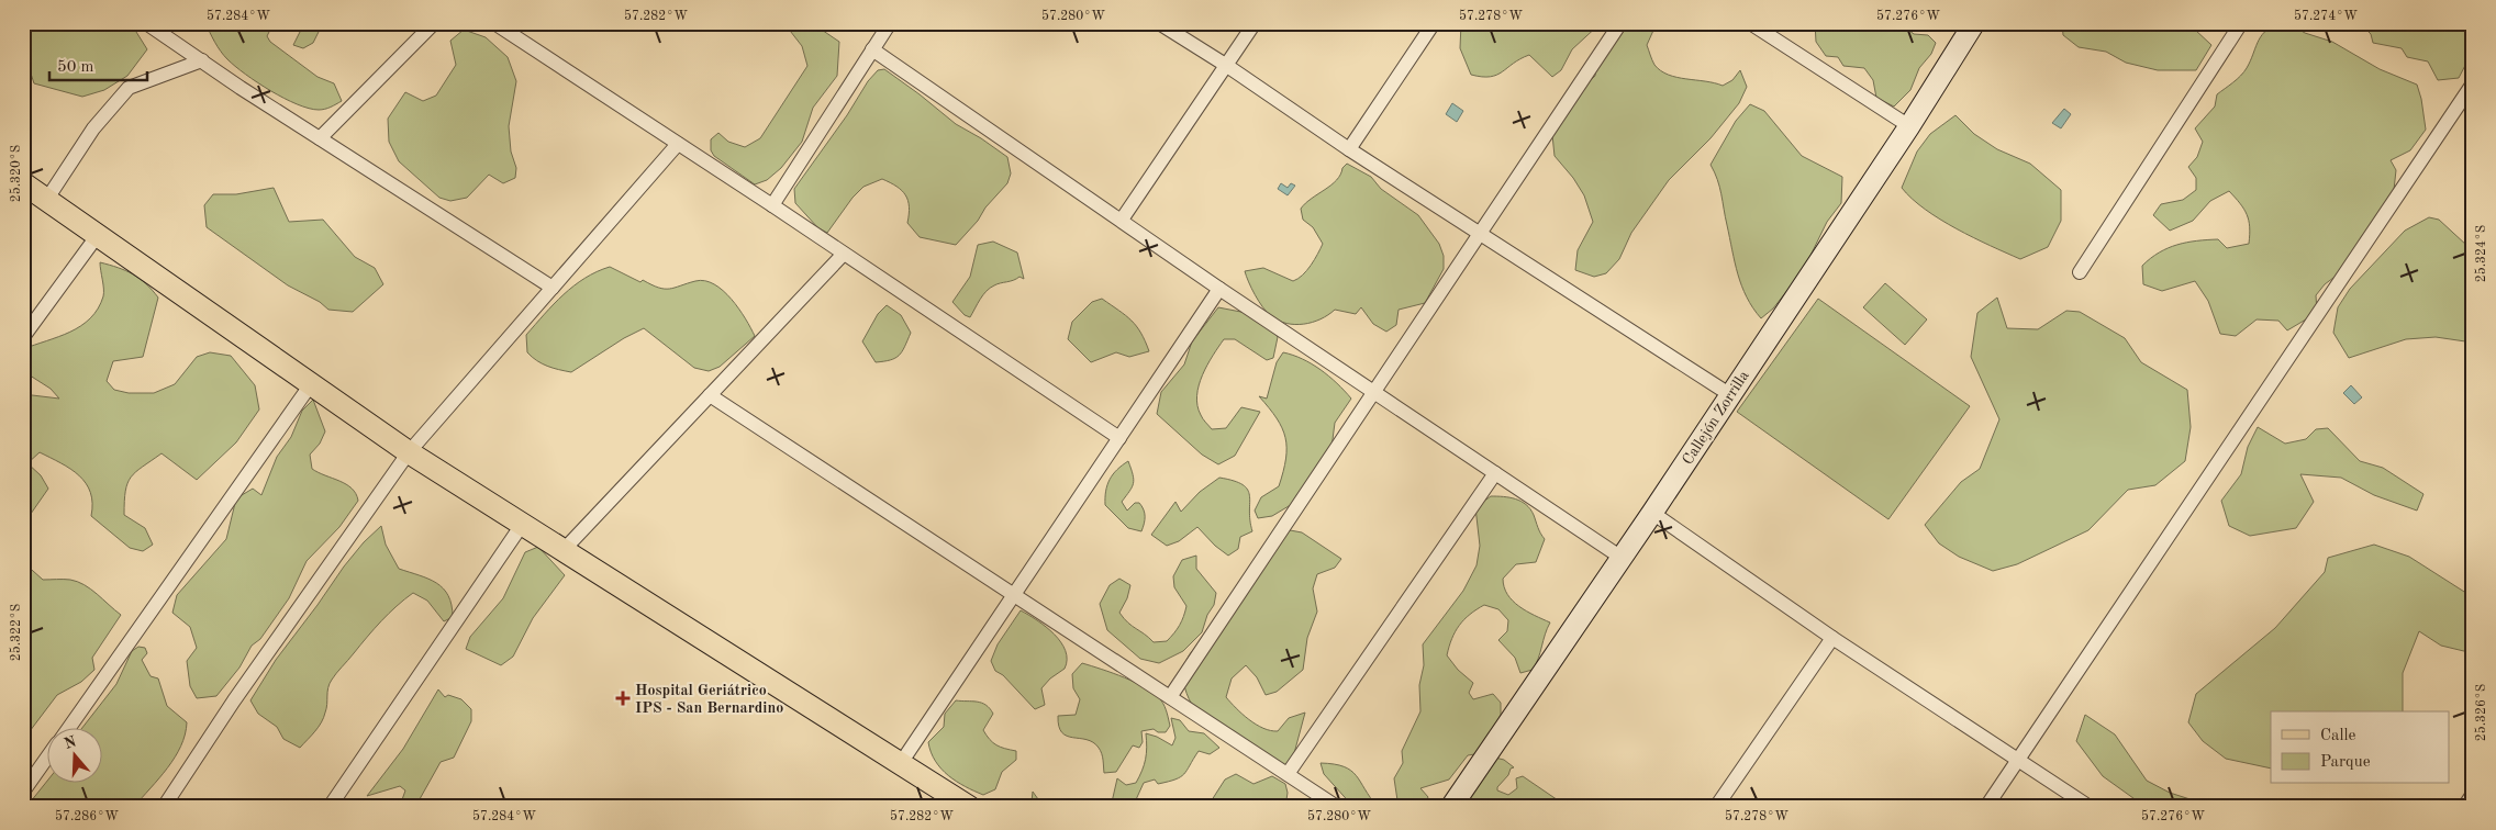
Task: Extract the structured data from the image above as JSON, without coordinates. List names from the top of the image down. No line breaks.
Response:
{"streets":{"street":["Callejón Zorrilla"]},"places":{"health":["Hospital Geriátrico IPS - San Bernardino"]},"legend":["Calle","Parque"],"scale_bar":"50 m","north":"top","coordinates":["57.284°W","57.282°W","57.280°W","57.278°W","57.276°W","57.274°W","25.320°S","25.324°S","25.322°S","25.326°S","57.286°W"]}
